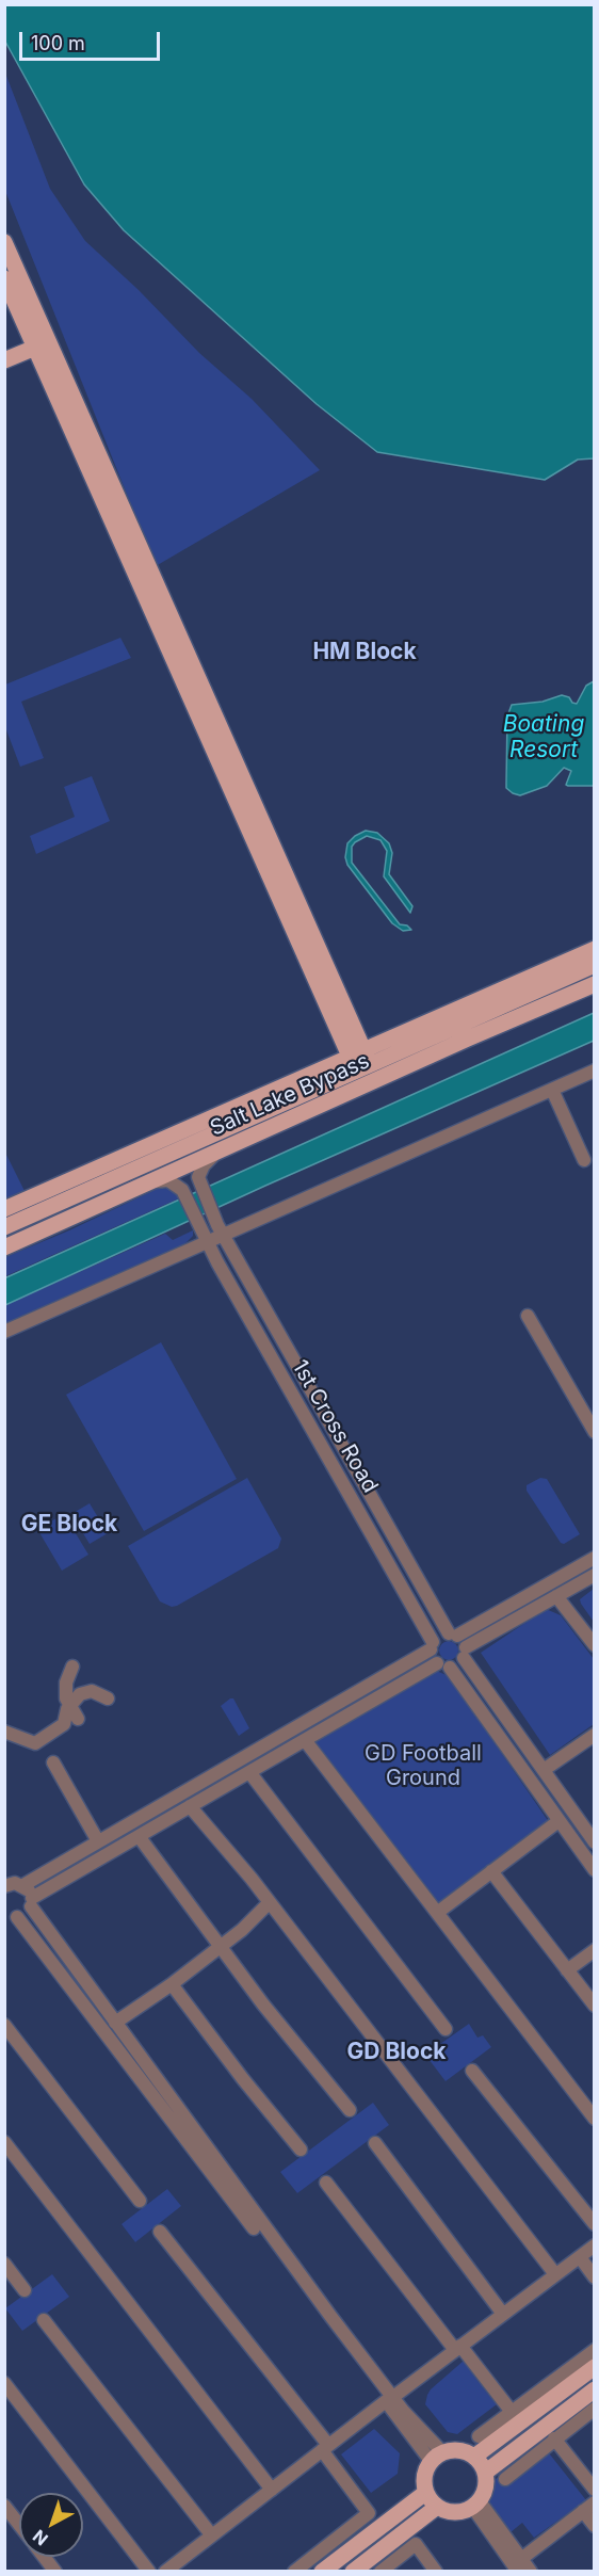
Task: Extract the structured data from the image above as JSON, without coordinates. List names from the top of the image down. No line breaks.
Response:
{"streets":{"main road":["Salt Lake Bypass"],"street":["1st Cross Road"]},"crossings":[["Salt Lake Bypass","1st Cross Road"]],"districts":["HM Block","GE Block","GD Block"],"water":["Boating Resort"],"parks":["GD Football Ground"],"scale_bar":"100 m","north":"bottom left"}
